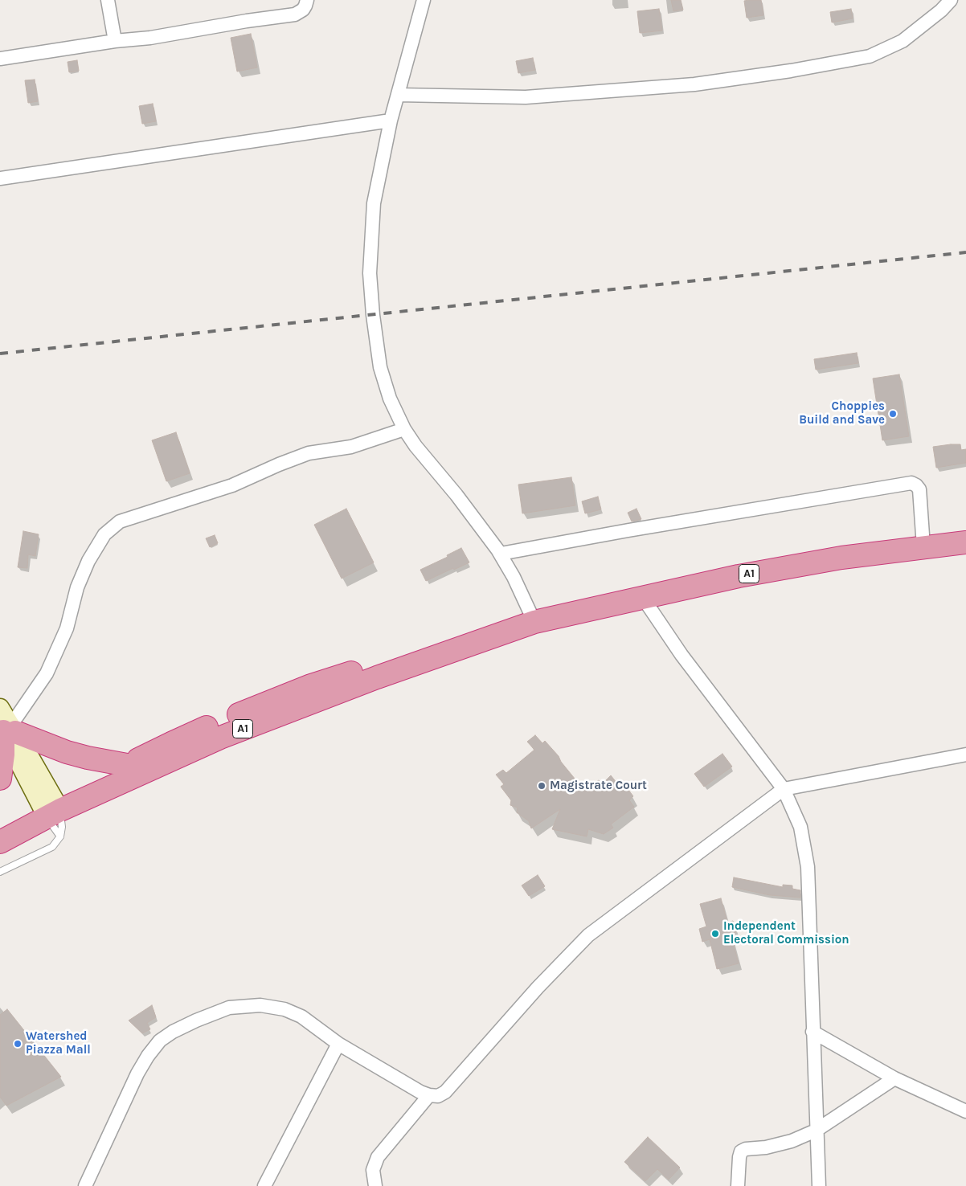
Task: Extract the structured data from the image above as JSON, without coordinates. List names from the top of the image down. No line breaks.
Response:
{"streets":{"highway":["A1"]},"places":["Choppies Build and Save","Magistrate Court","Independent Electoral Commission","Watershed Piazza Mall"]}
